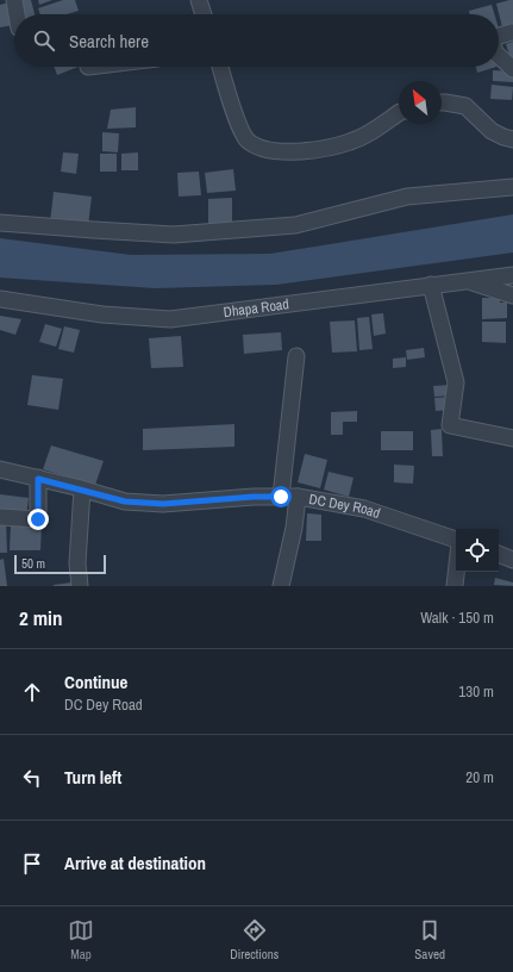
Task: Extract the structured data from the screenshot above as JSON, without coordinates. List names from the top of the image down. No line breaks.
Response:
{"streets":{"street":["Dhapa Road","DC Dey Road"]},"scale_bar":"50 m","north":"top left","page":{"search":"Search here","scale":"50 m","heading":["2 min","Walk · 150 m"],"list":[["Continue","DC Dey Road","130 m"],["Turn left","20 m"],"Arrive at destination"],"nav":["Map","Directions","Saved"]}}
